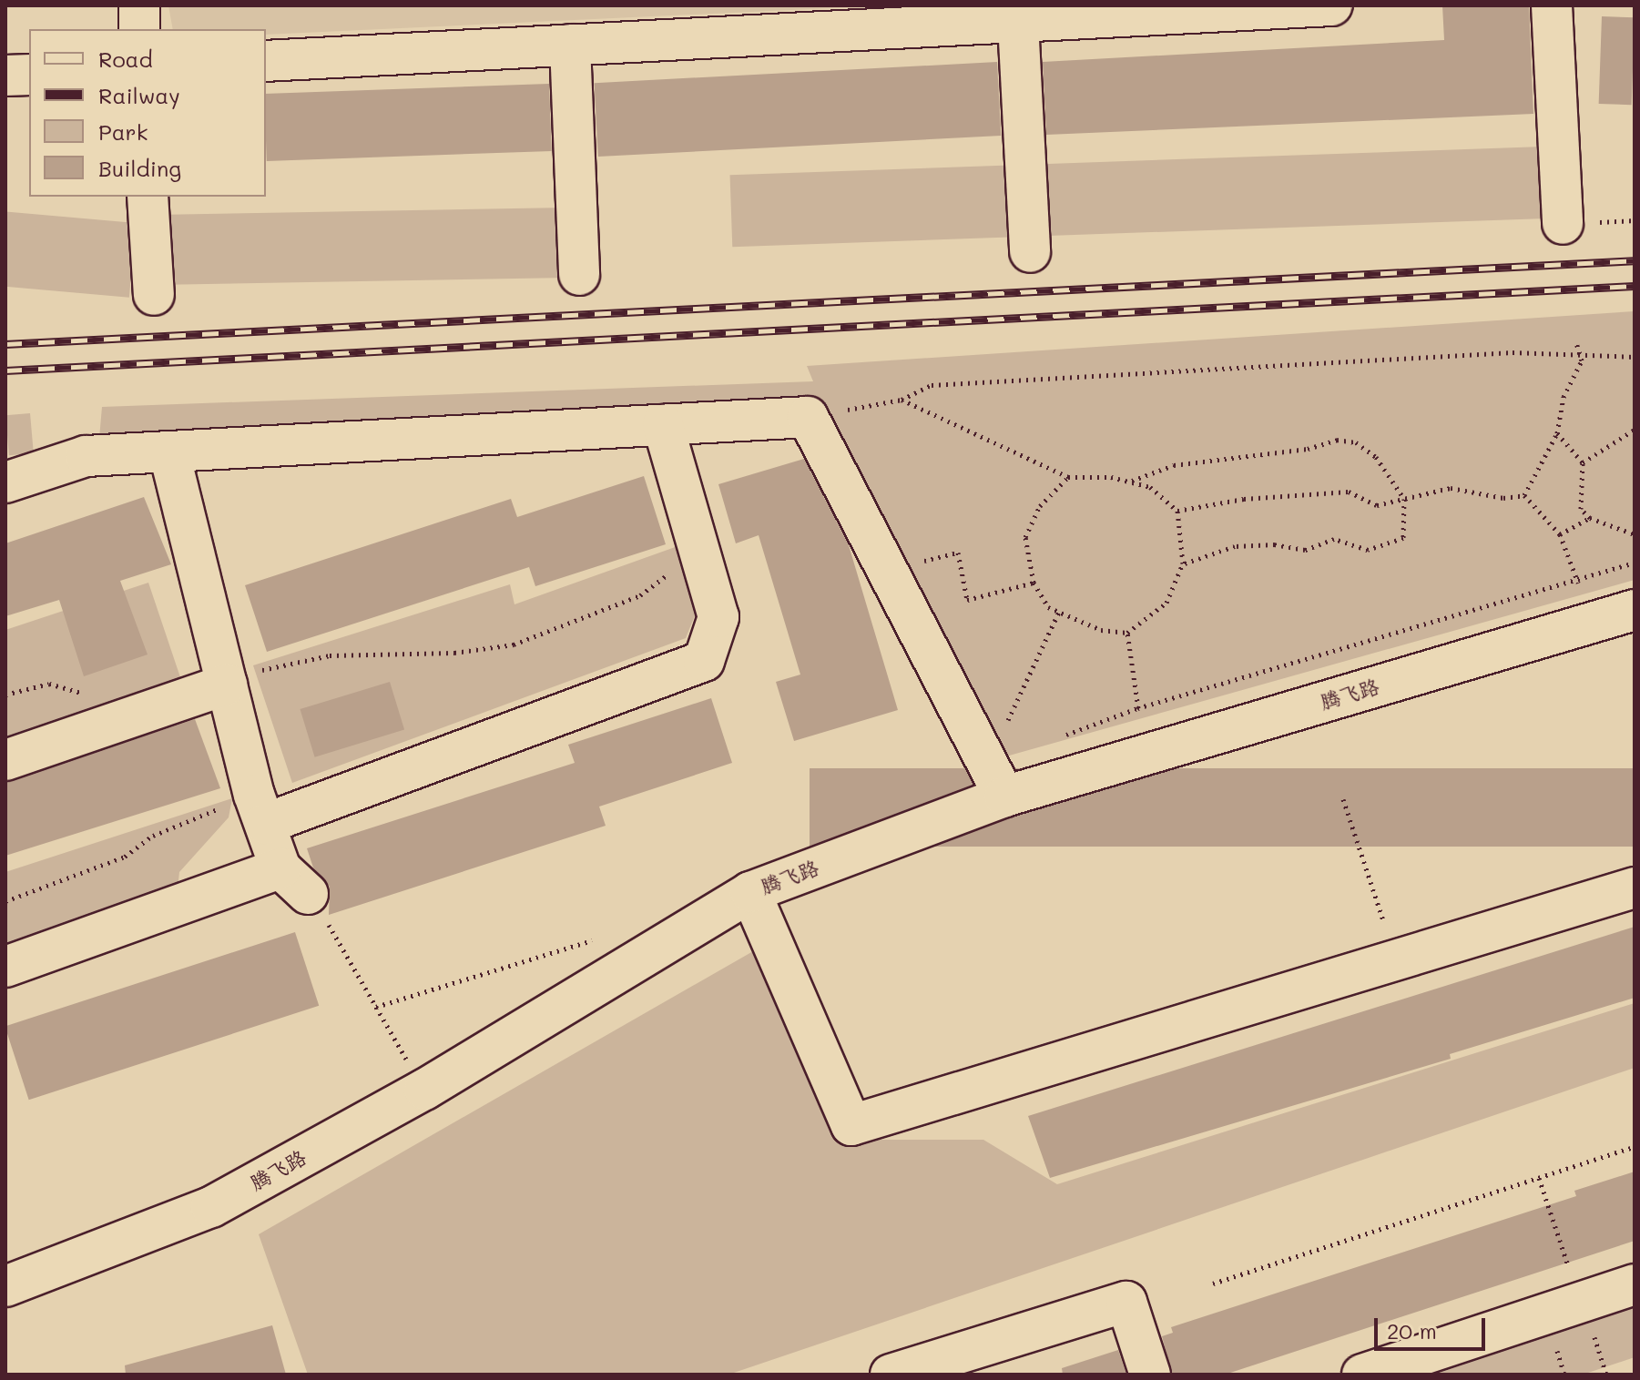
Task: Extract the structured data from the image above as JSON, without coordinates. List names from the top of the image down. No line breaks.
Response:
{"streets":{"street":["腾飞路"]},"legend":["Road","Railway","Park","Building"],"scale_bar":"20 m"}
